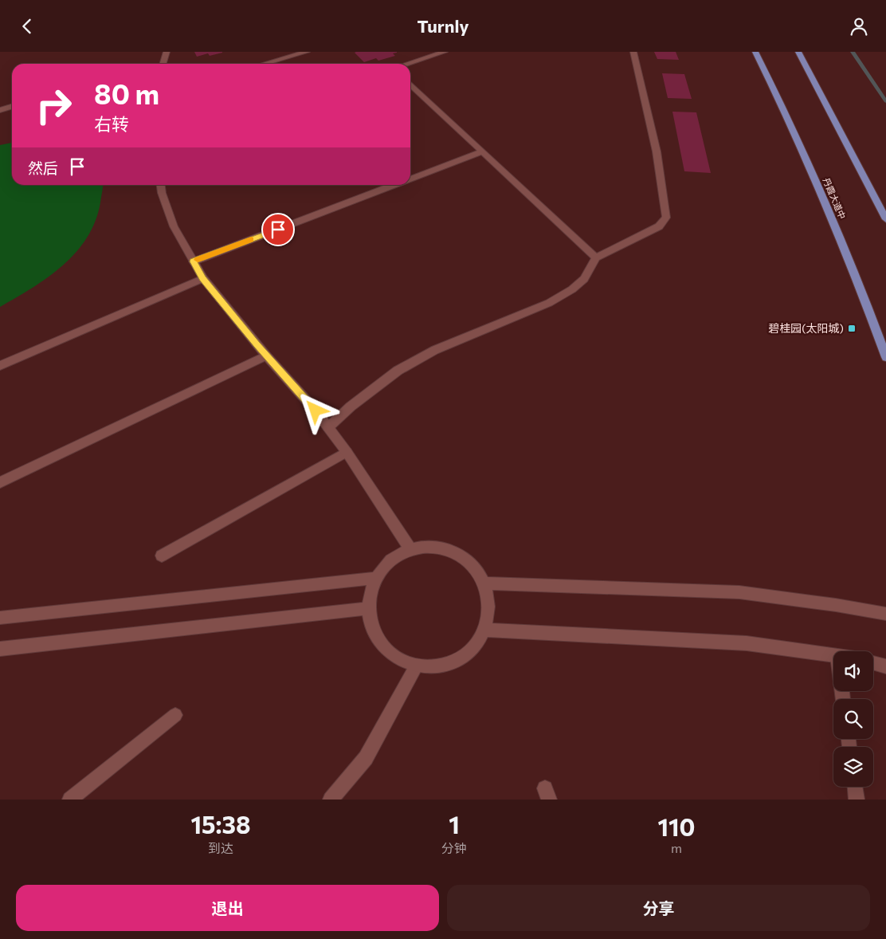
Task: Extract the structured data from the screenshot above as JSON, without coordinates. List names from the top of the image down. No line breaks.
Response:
{"streets":{"main road":["丹霞大道中"]},"places":{"transit":["碧桂园(太阳城)"]},"page":{"header":"Turnly","turn":["80 m","右转"],"then":"然后","eta":["15:38","到达","1","分钟","110","m"],"buttons":["退出","分享"]}}
